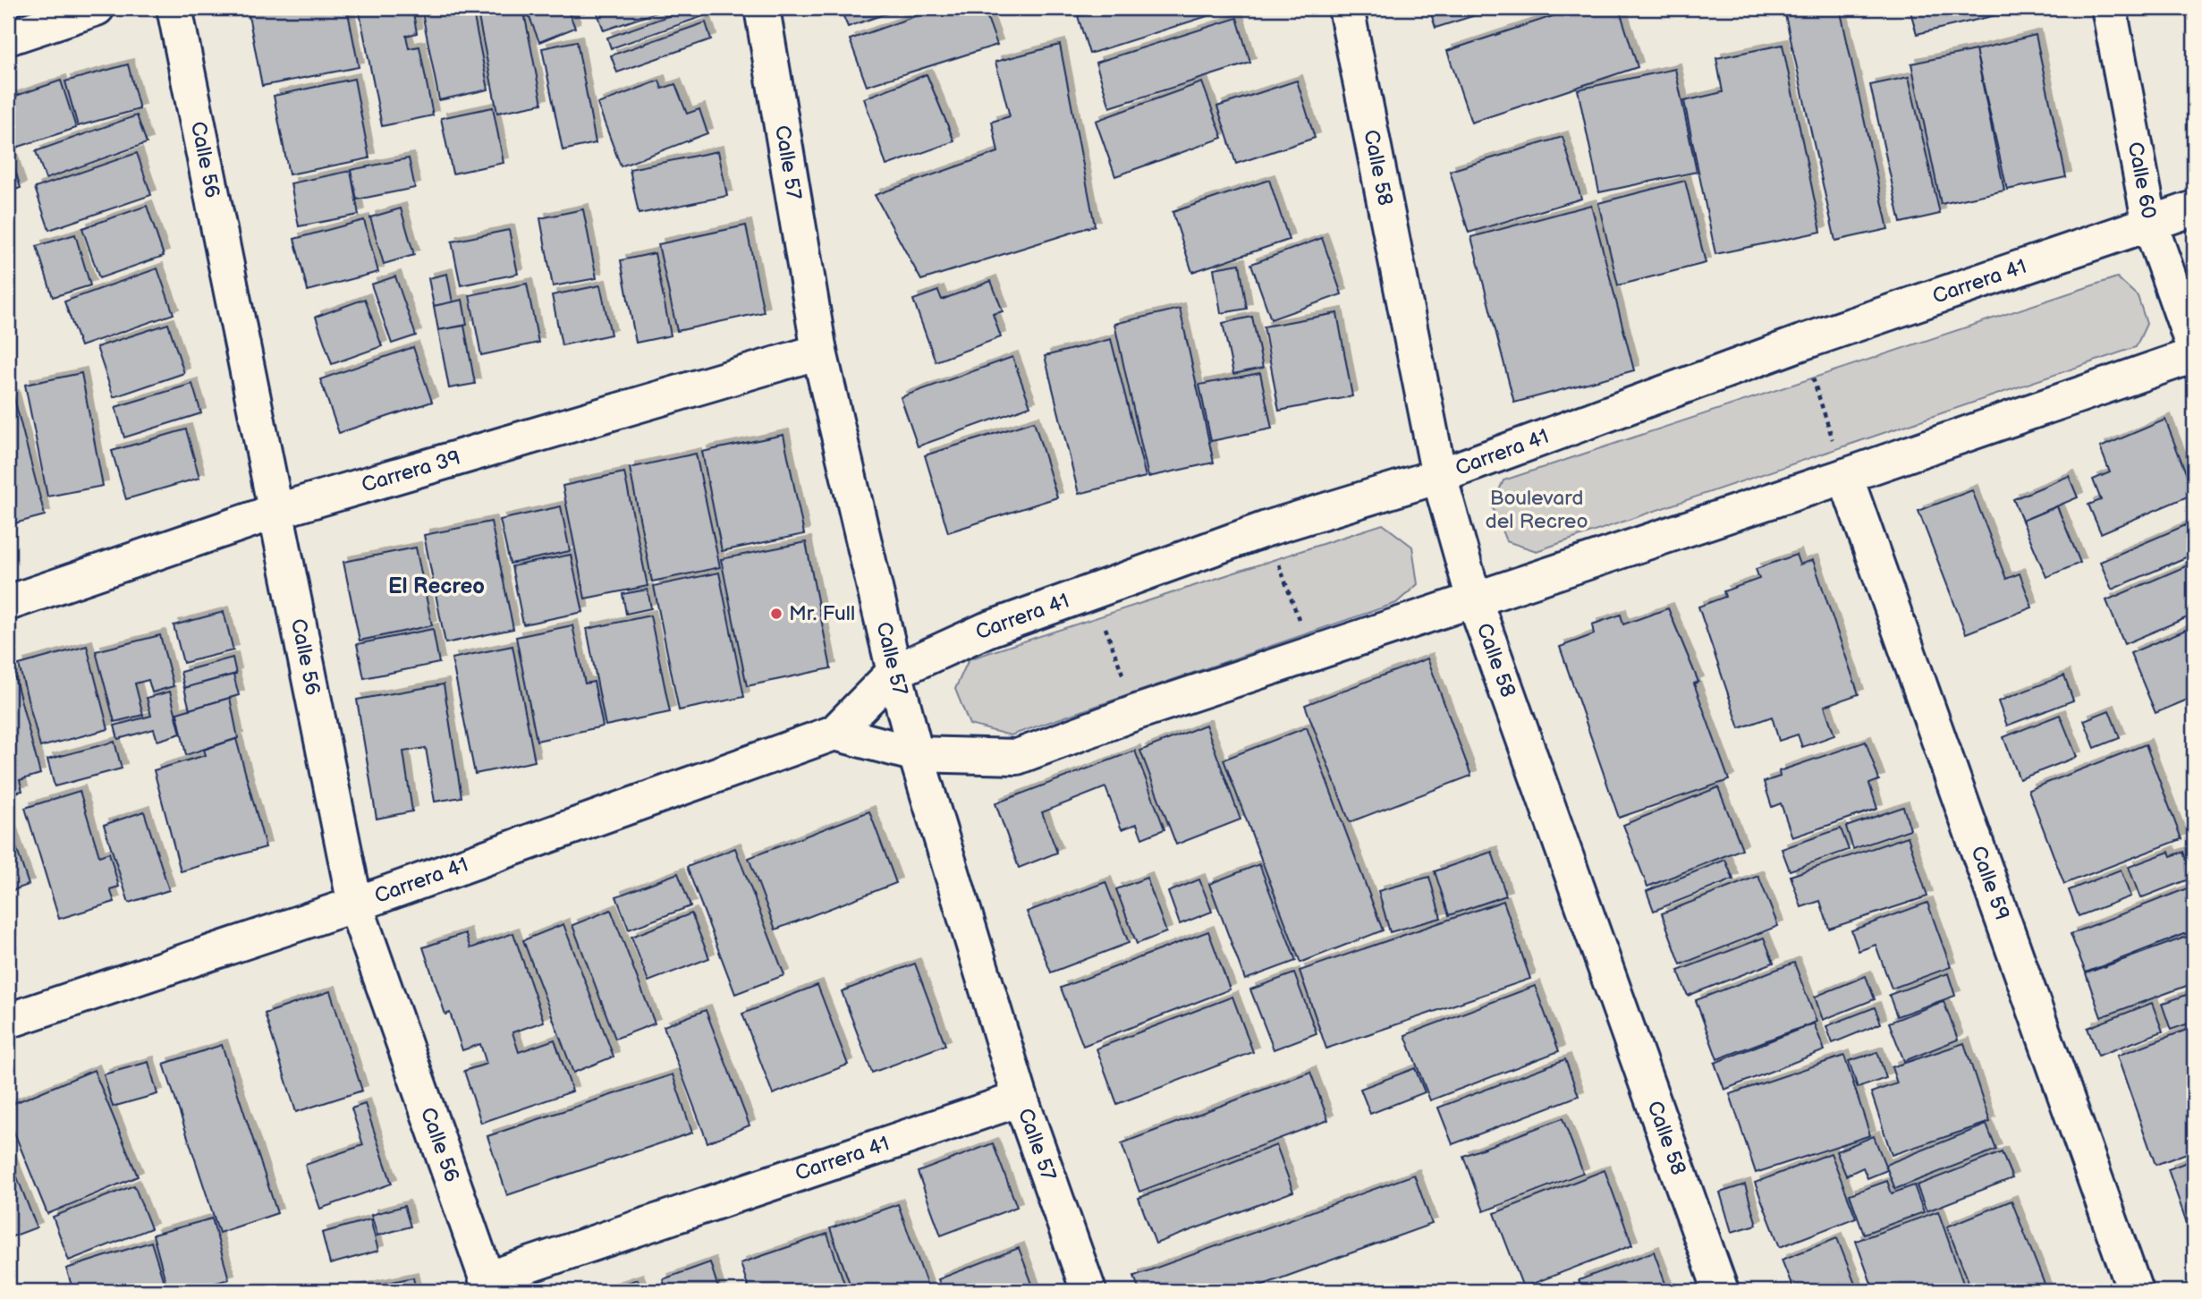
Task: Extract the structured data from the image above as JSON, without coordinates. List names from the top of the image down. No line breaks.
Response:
{"streets":{"street":["Calle 56","Calle 57","Calle 58","Calle 60","Carrera 41","Carrera 39","Calle 59"]},"crossings":[["Calle 56","Carrera 41"],["Calle 56","Carrera 39"],["Calle 57","Carrera 41"],["Calle 57","Carrera 39"],["Calle 58","Carrera 41"],["Calle 60","Carrera 41"]],"districts":["El Recreo"],"parks":["Boulevard del Recreo"],"places":["Mr. Full"]}
